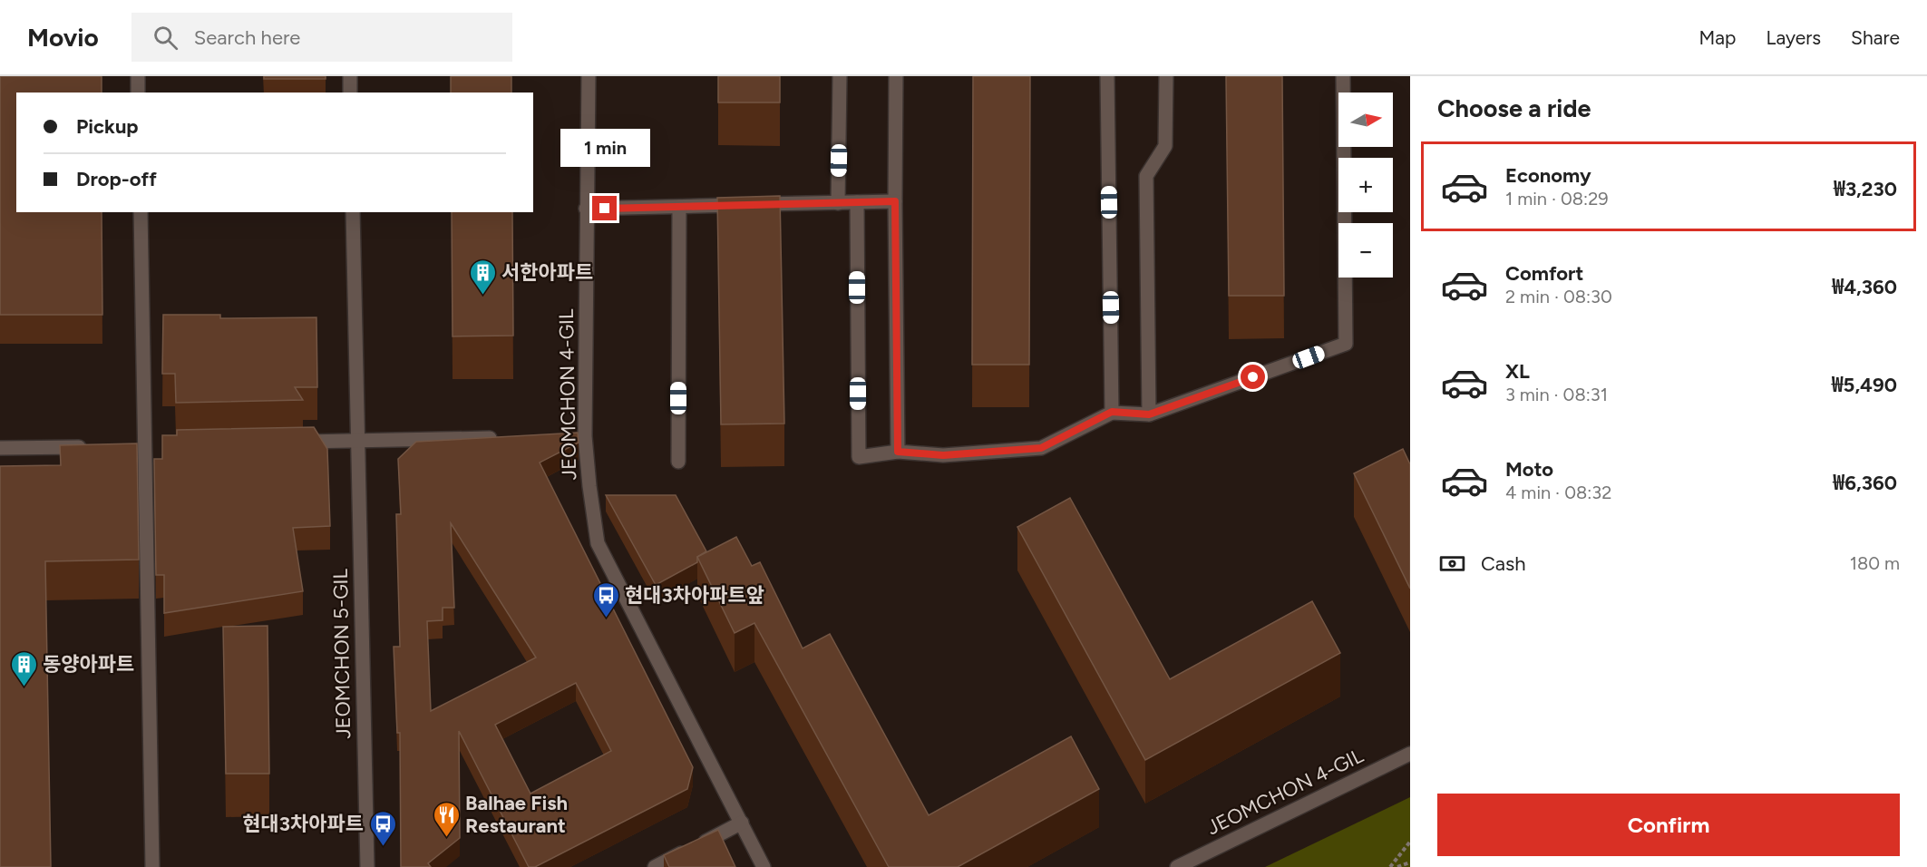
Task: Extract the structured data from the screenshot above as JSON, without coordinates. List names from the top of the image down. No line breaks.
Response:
{"streets":{"street":["JEOMCHON 4-GIL","JEOMCHON 5-GIL"]},"places":{"building":["서한아파트","동양아파트"],"bus stop":["현대3차아파트앞","현대3차아파트"],"restaurant":["Balhae Fish Restaurant"]},"north":"right","page":{"header":"Movio","search":"Search here","nav":["Map","Layers","Share"],"heading":"Choose a ride","map_buttons":["+","−"],"banner":["Pickup","Drop-off"],"bubble":"1 min","list":[{"name":"Economy","note":"1 min · 08:29","value":"₩3,230"},{"name":"Comfort","note":"2 min · 08:30","value":"₩4,360"},{"name":"XL","note":"3 min · 08:31","value":"₩5,490"},{"name":"Moto","note":"4 min · 08:32","value":"₩6,360"}],"pay":["Cash","180 m"],"buttons":"Confirm"}}
